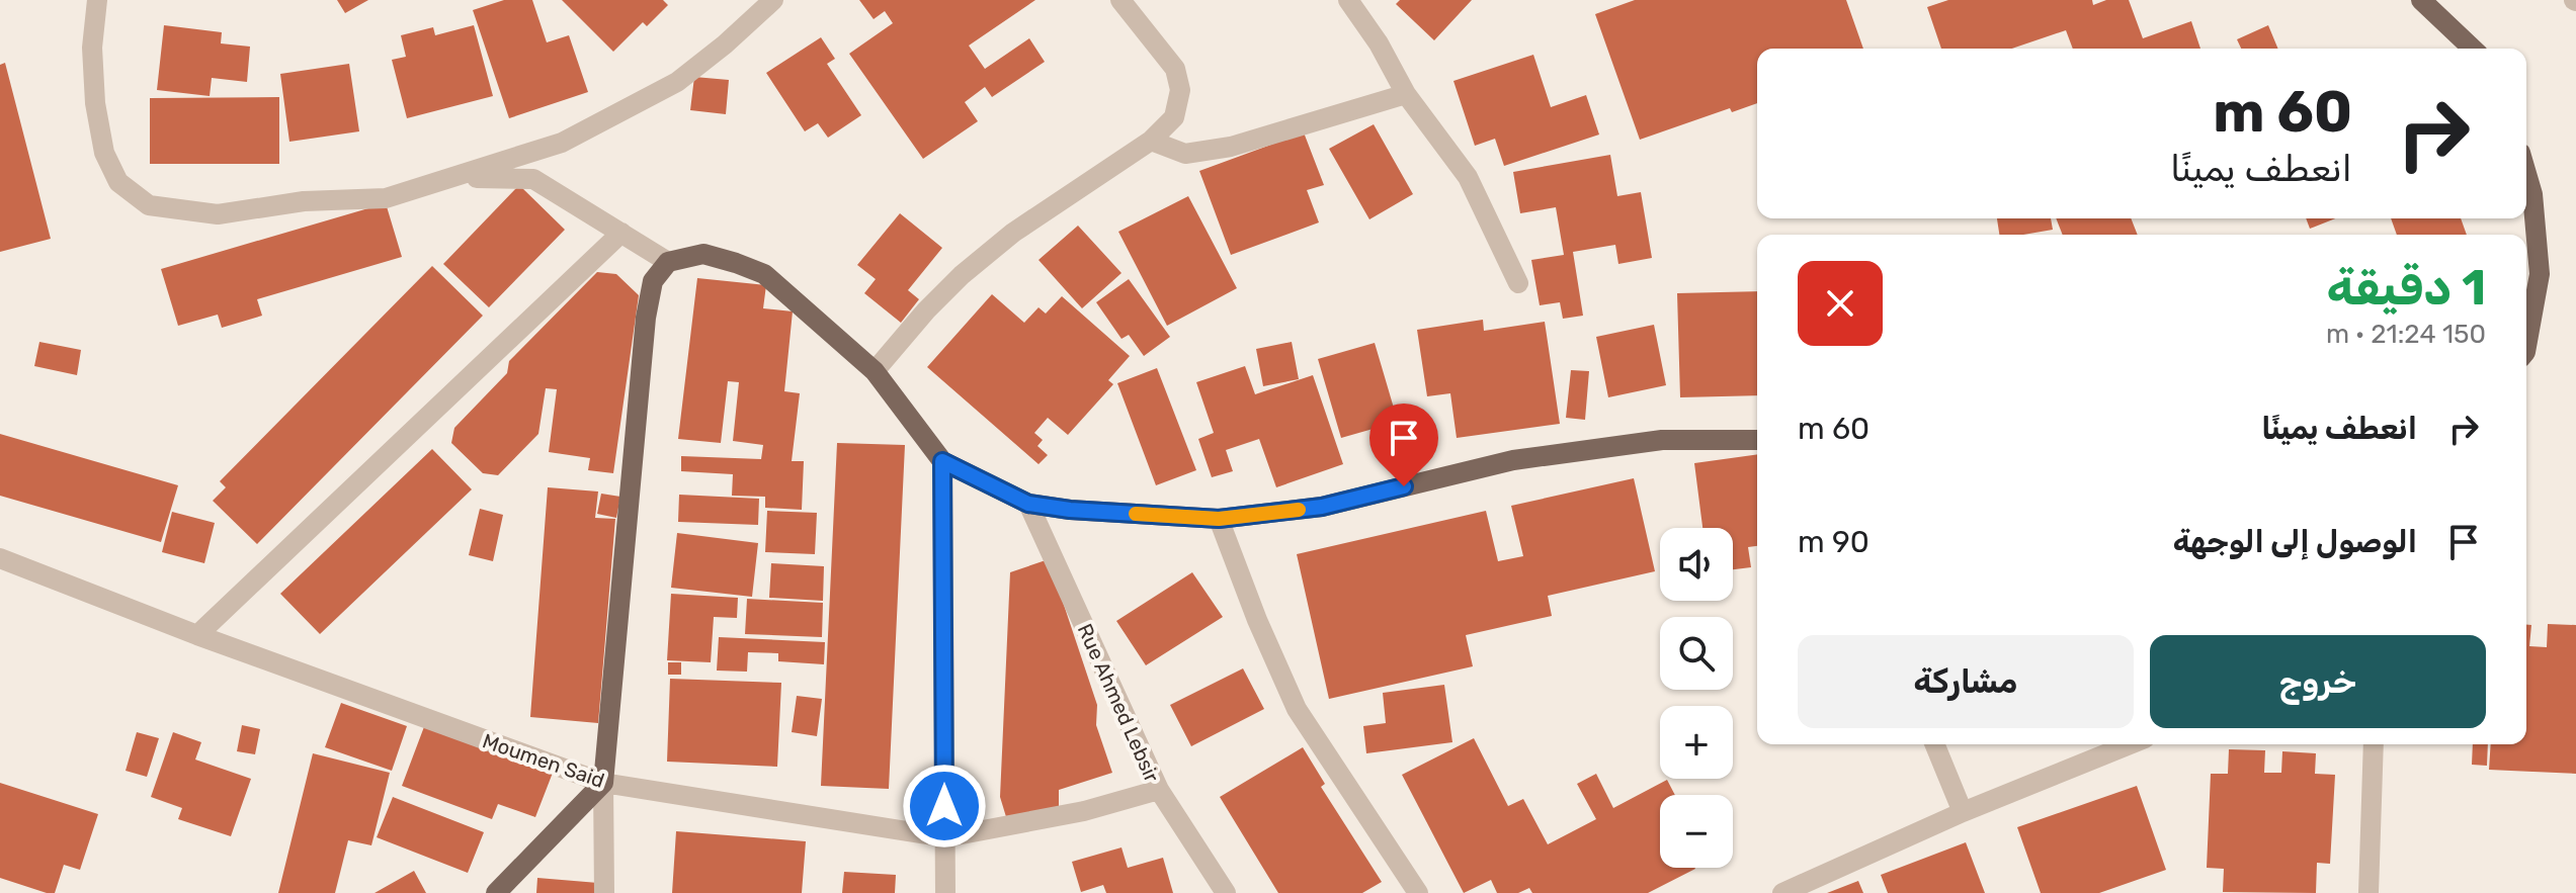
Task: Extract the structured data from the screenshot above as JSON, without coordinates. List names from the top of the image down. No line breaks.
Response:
{"streets":{"street":["Rue Ahmed Lebsir","Moumen Said"]},"crossings":[["Rue Ahmed Lebsir","Moumen Said"]],"page":{"turn":["60 m","انعطف يمينًا"],"heading":["1 دقيقة","150 m · 21:24"],"list":[{"name":"انعطف يمينًا","value":"60 m"},{"name":"الوصول إلى الوجهة","value":"90 m"}],"map_buttons":["+","−"],"buttons":["خروج","مشاركة"]}}
